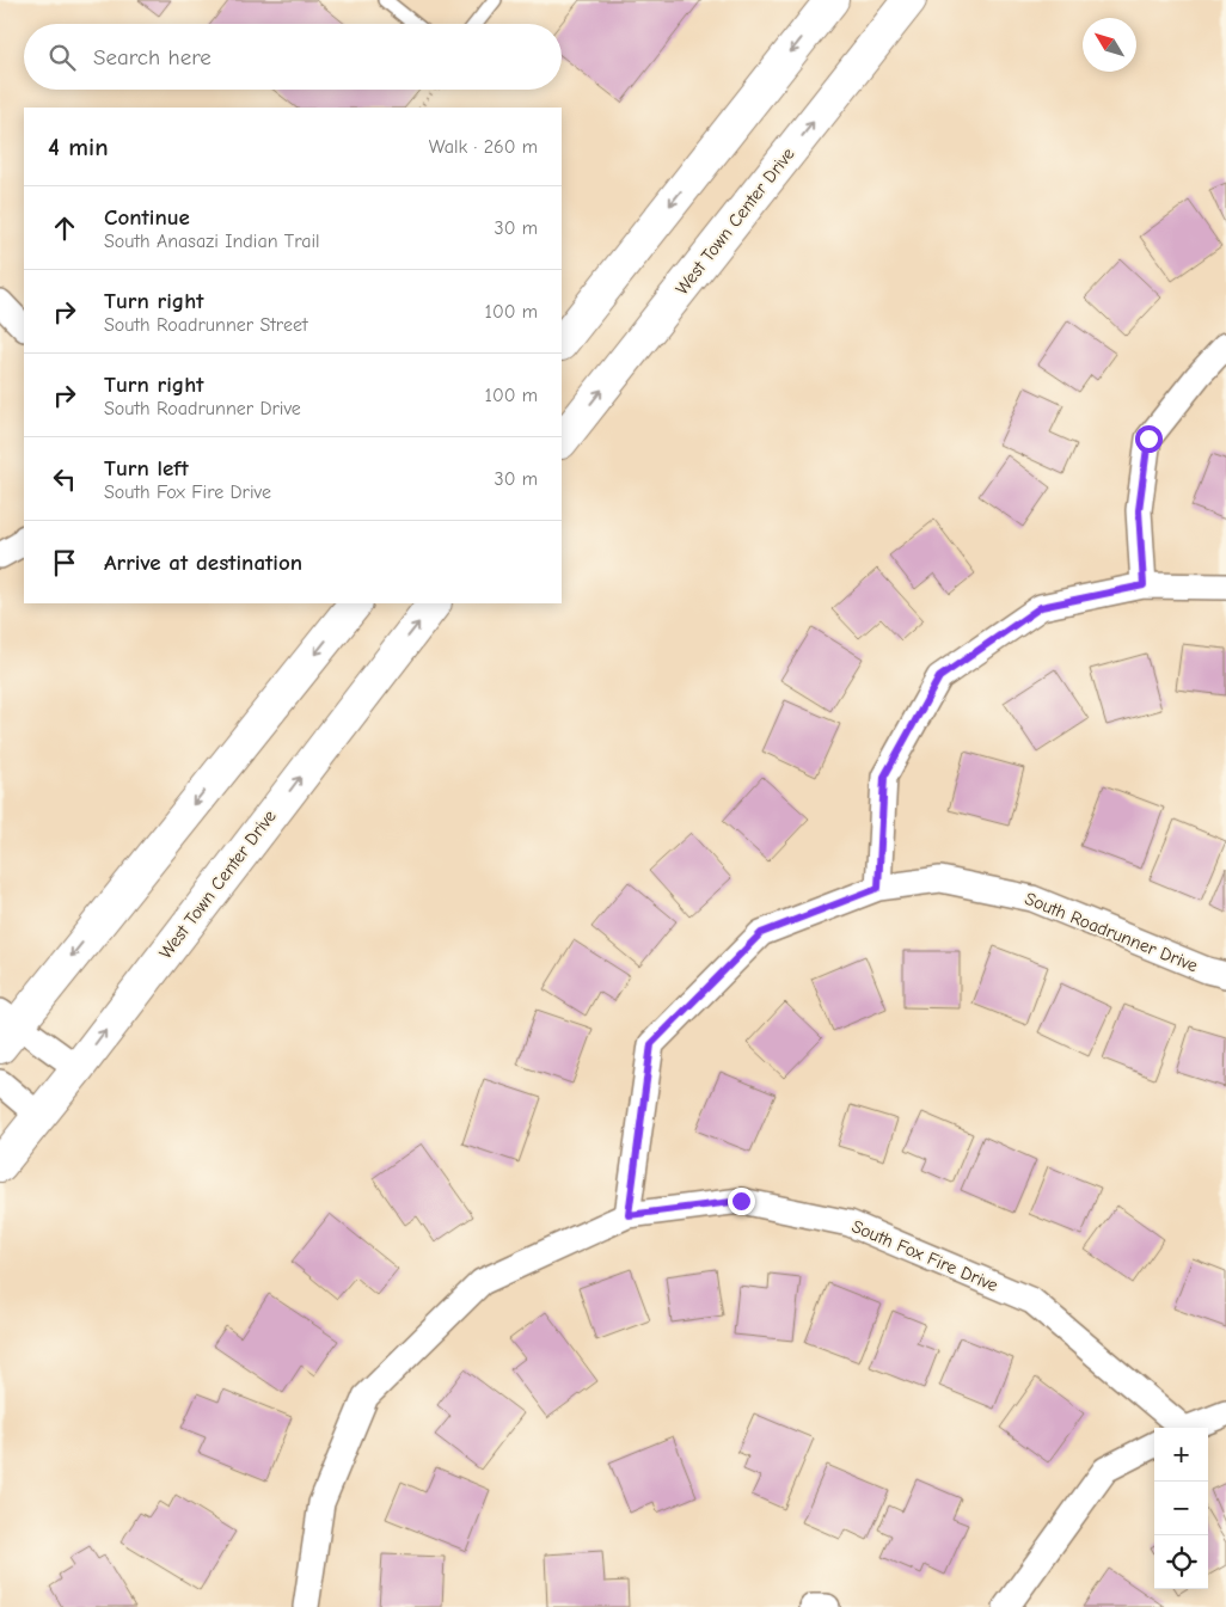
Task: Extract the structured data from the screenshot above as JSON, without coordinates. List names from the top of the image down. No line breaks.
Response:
{"streets":{"street":["West Town Center Drive","South Roadrunner Drive","South Fox Fire Drive"]},"crossings":[["South Roadrunner Drive","South Fox Fire Drive"]],"north":"top left","page":{"search":"Search here","heading":["4 min","Walk · 260 m"],"list":[["Continue","South Anasazi Indian Trail","30 m"],["Turn right","South Roadrunner Street","100 m"],["Turn right","South Roadrunner Drive","100 m"],["Turn left","South Fox Fire Drive","30 m"],"Arrive at destination"],"map_buttons":["+","−"]}}
